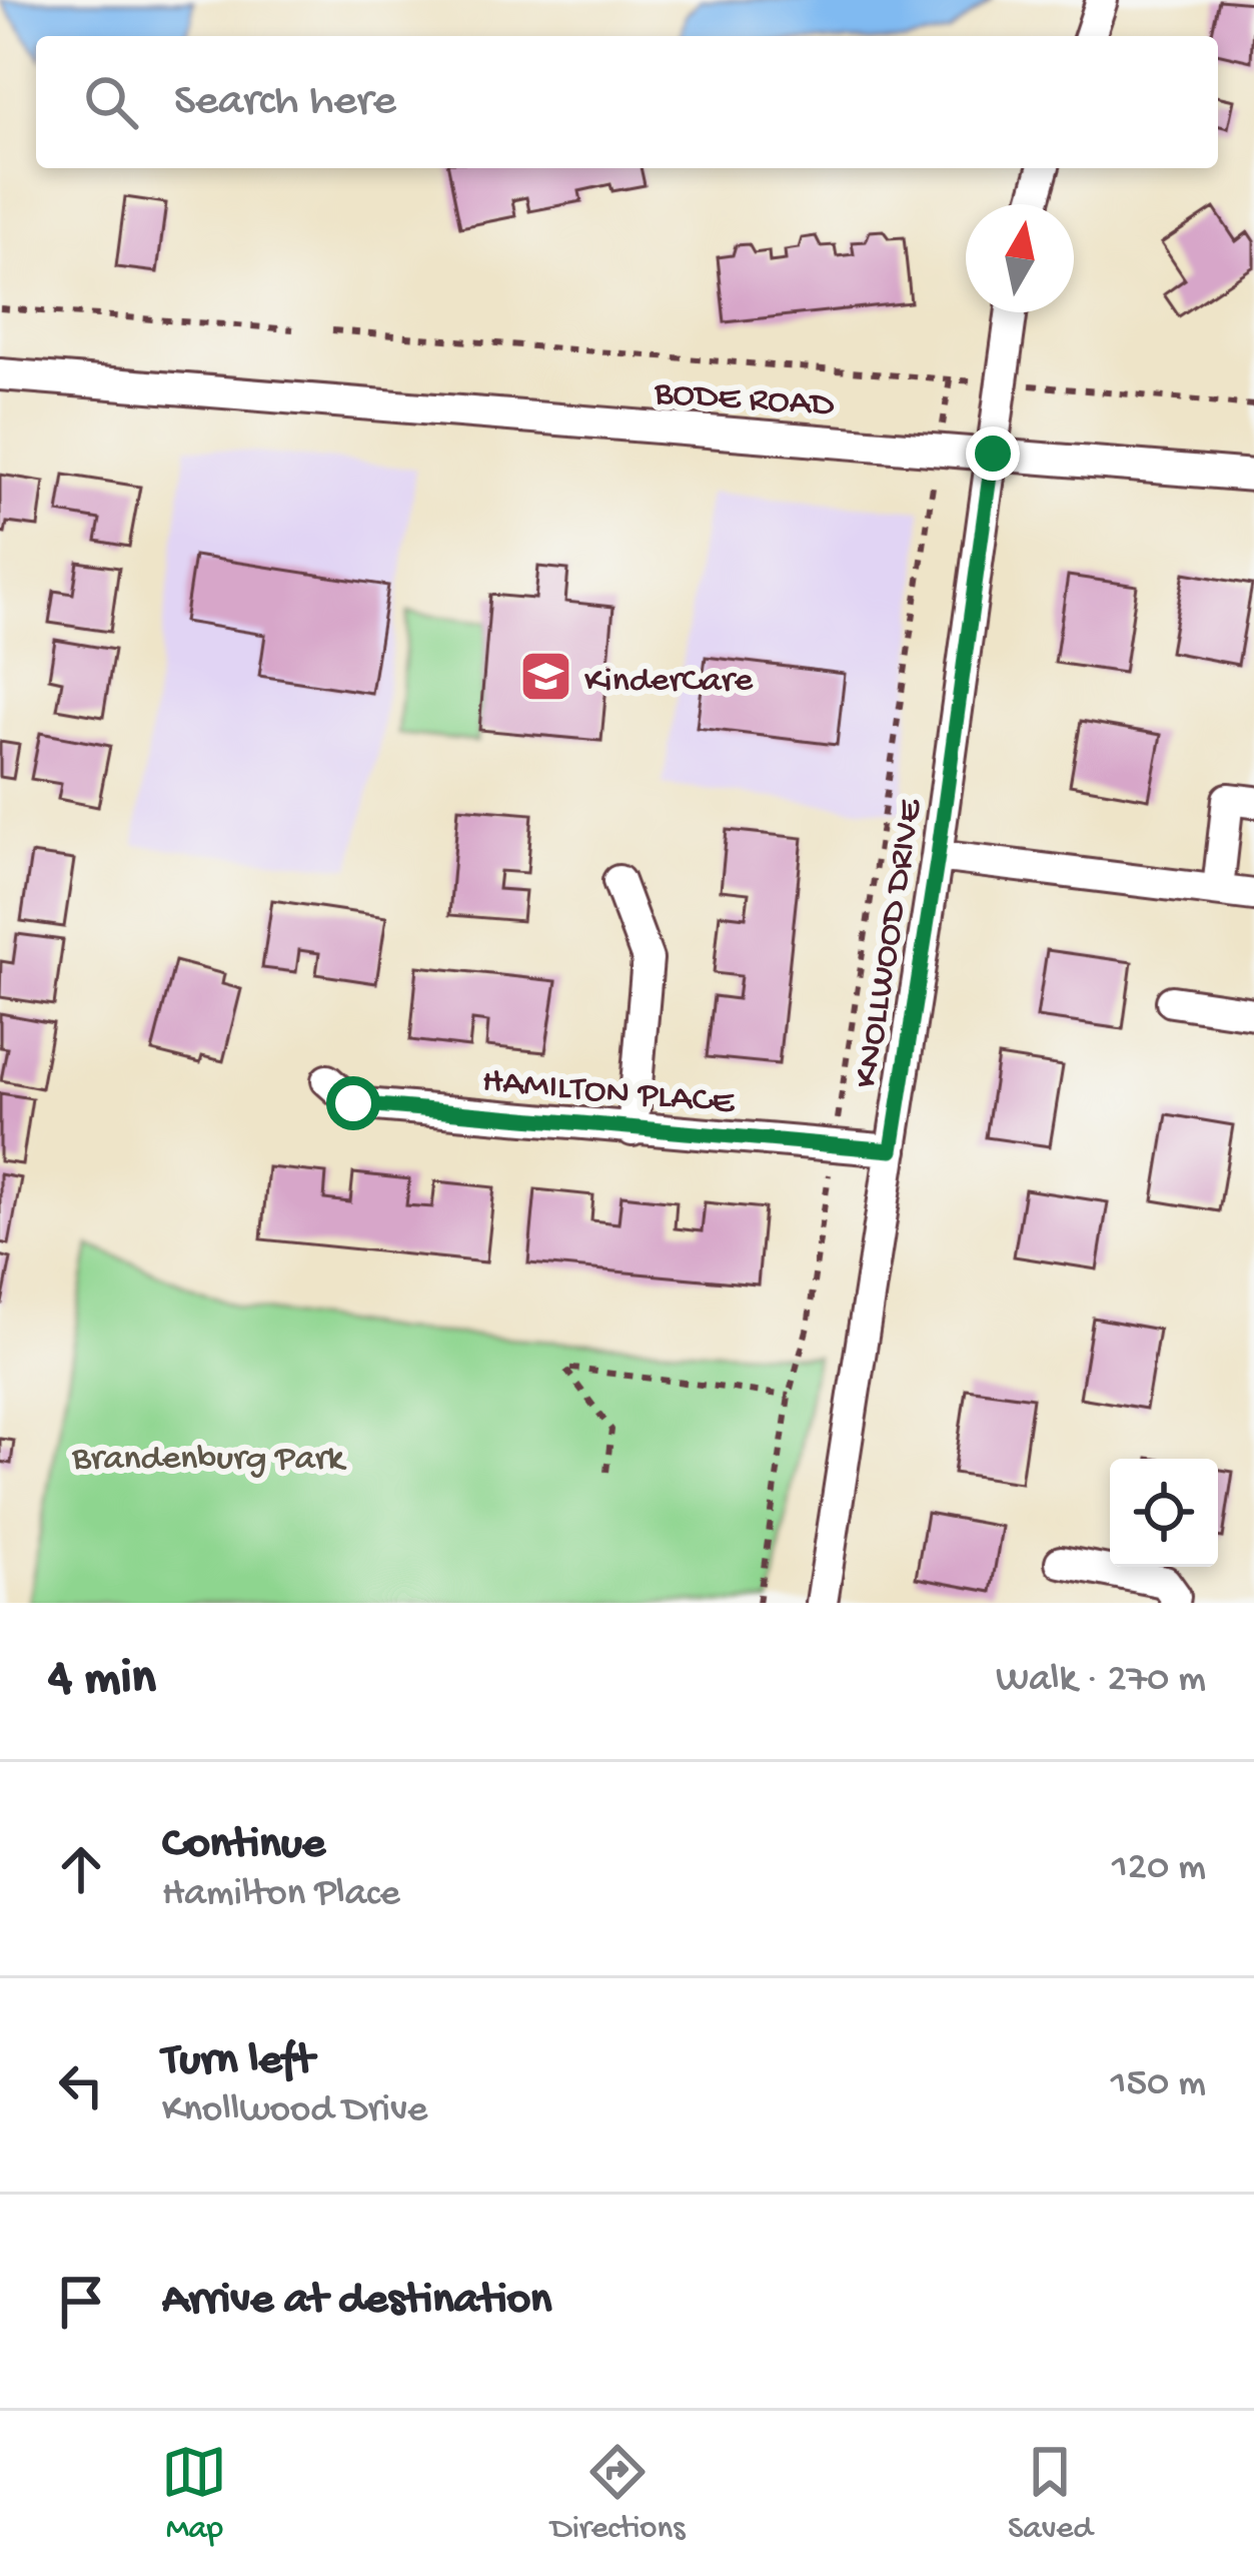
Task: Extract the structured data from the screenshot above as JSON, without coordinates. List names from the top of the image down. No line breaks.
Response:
{"streets":{"street":["BODE ROAD","KNOLLWOOD DRIVE","HAMILTON PLACE"]},"crossings":[["BODE ROAD","KNOLLWOOD DRIVE"],["KNOLLWOOD DRIVE","HAMILTON PLACE"]],"parks":["Brandenburg Park"],"places":{"school or university":["KinderCare"]},"north":"top","page":{"search":"Search here","heading":["4 min","Walk · 270 m"],"list":[["Continue","Hamilton Place","120 m"],["Turn left","Knollwood Drive","150 m"],"Arrive at destination"],"nav":["Map","Directions","Saved"]}}
